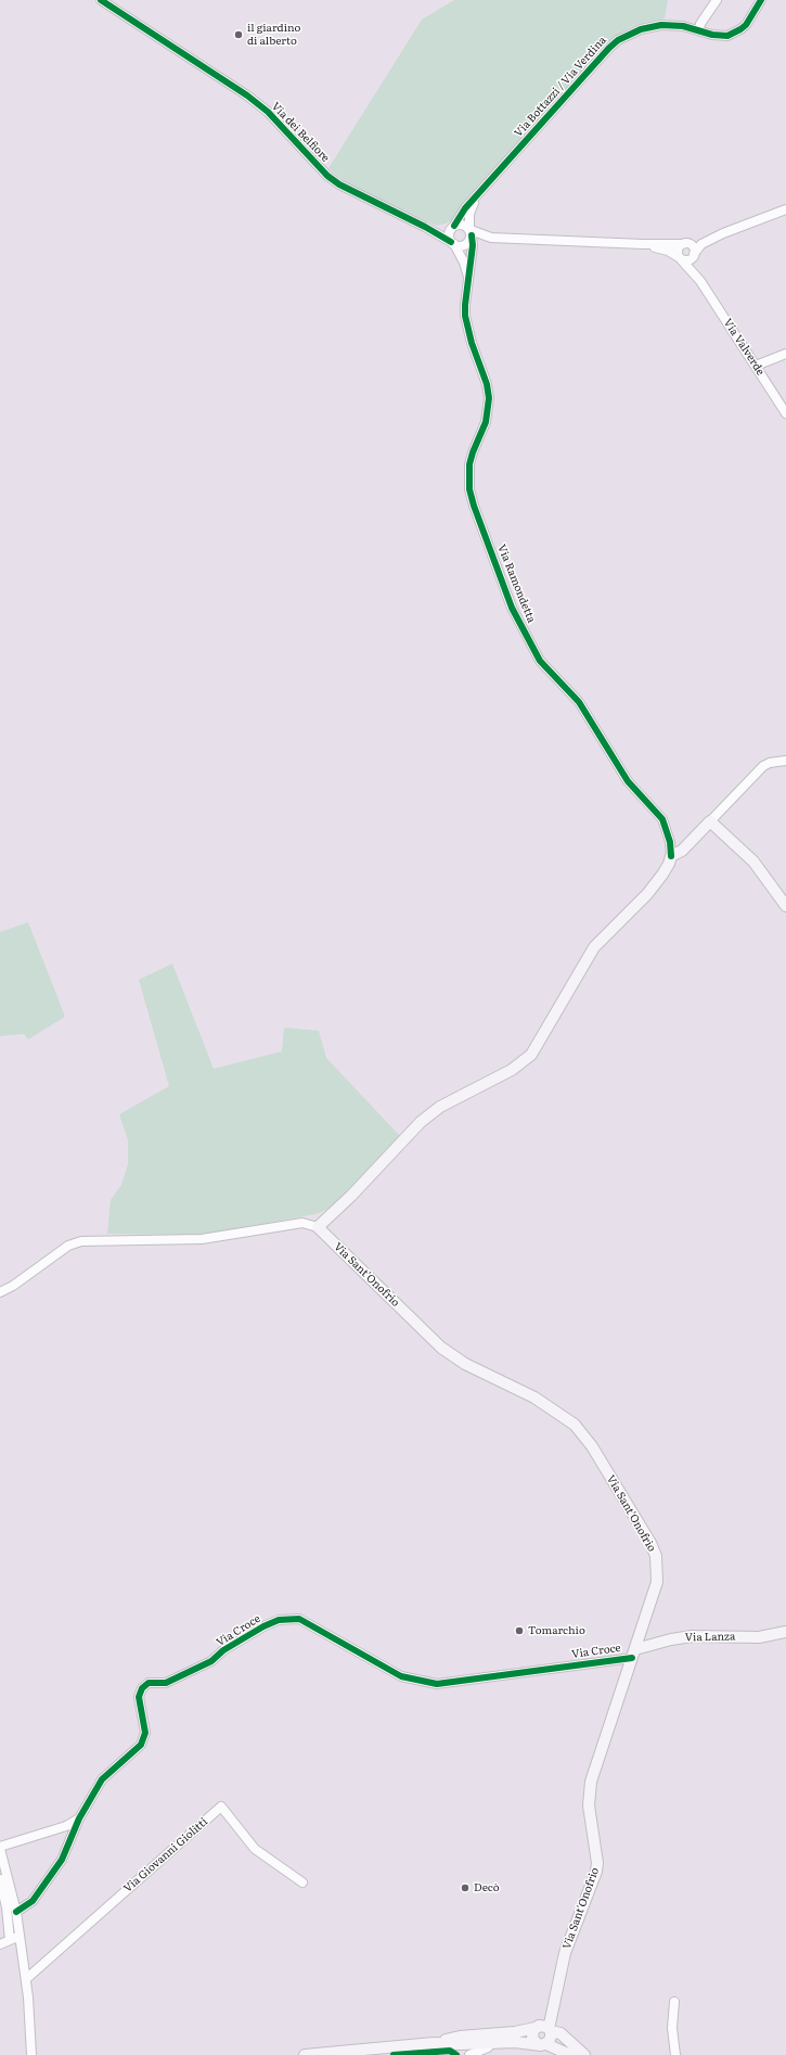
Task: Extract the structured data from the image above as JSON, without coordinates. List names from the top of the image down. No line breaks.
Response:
{"streets":{"main road":["Via Sant'Onofrio","Via Lanza"],"street":["Via Bottazzi / Via Verdina","Via dei Belfiore","Via Valverde","Via Ramondetta","Via Croce","Via Giovanni Giolitti"]},"crossings":[["Via Bottazzi / Via Verdina","Via Ramondetta"],["Via Sant'Onofrio","Via Croce"],["Via Sant'Onofrio","Via Lanza"],["Via Croce","Via Lanza"]],"places":["il giardino di alberto","Tomarchio","Decò"]}
